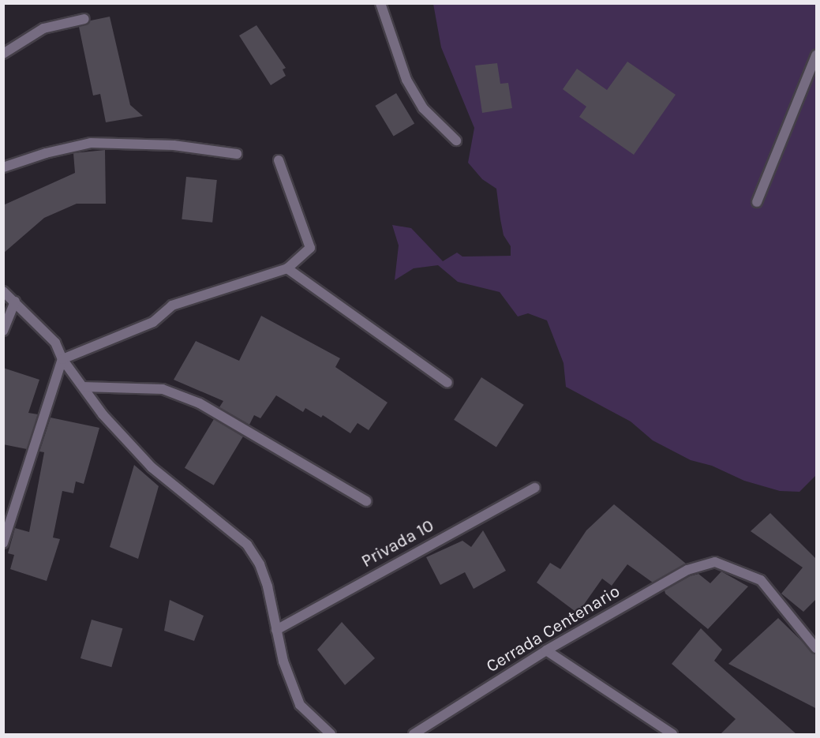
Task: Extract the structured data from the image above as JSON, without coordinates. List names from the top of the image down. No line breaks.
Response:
{"streets":{"street":["Privada 10","Cerrada Centenario"]}}
